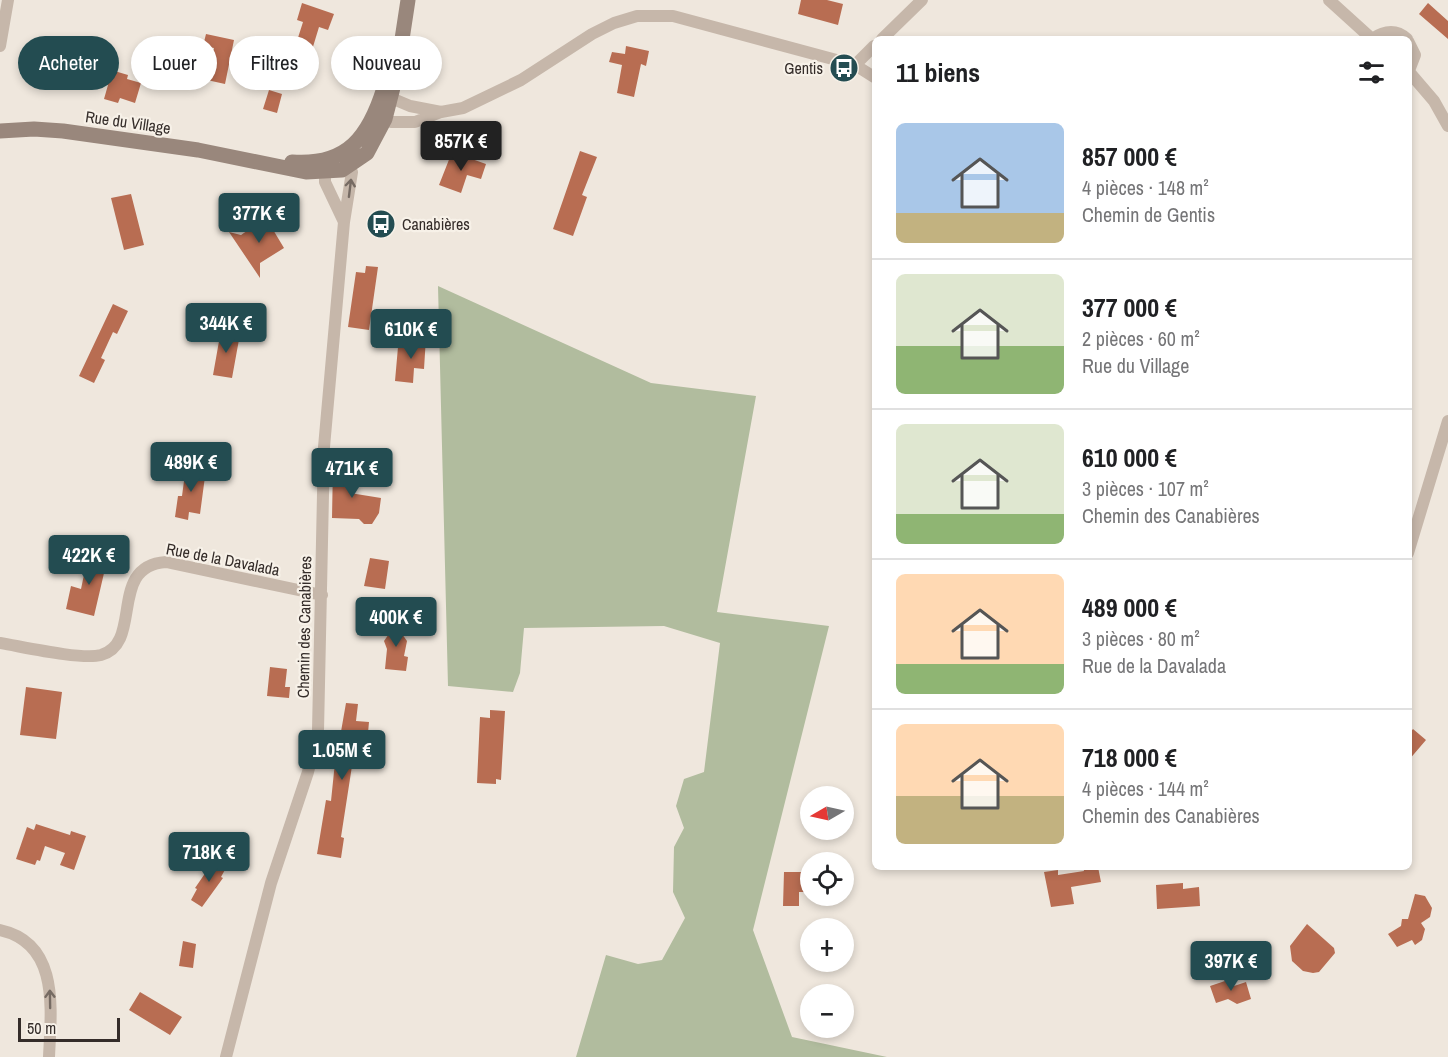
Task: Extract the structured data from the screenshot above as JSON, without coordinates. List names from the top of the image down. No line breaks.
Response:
{"streets":{"street":["Rue du Village","Rue de la Davalada","Chemin des Canabières"]},"crossings":[["Rue du Village","Chemin des Canabières"],["Rue de la Davalada","Chemin des Canabières"]],"places":{"bus stop":["Gentis","Canabières"]},"scale_bar":"50 m","north":"left","page":{"chip":["Acheter","Louer","Filtres","Nouveau"],"heading":"11 biens","list":[{"name":"857 000 €","note":"4 pièces · 148 m² · Chemin de Gentis"},{"name":"377 000 €","note":"2 pièces · 60 m² · Rue du Village"},{"name":"610 000 €","note":"3 pièces · 107 m² · Chemin des Canabières"},{"name":"489 000 €","note":"3 pièces · 80 m² · Rue de la Davalada"},{"name":"718 000 €","note":"4 pièces · 144 m² · Chemin des Canabières"}],"price":["857K €","377K €","344K €","610K €","489K €","471K €","422K €","400K €","1.05M €","718K €","397K €"],"map_buttons":["+","−"],"scale":"50 m"}}
